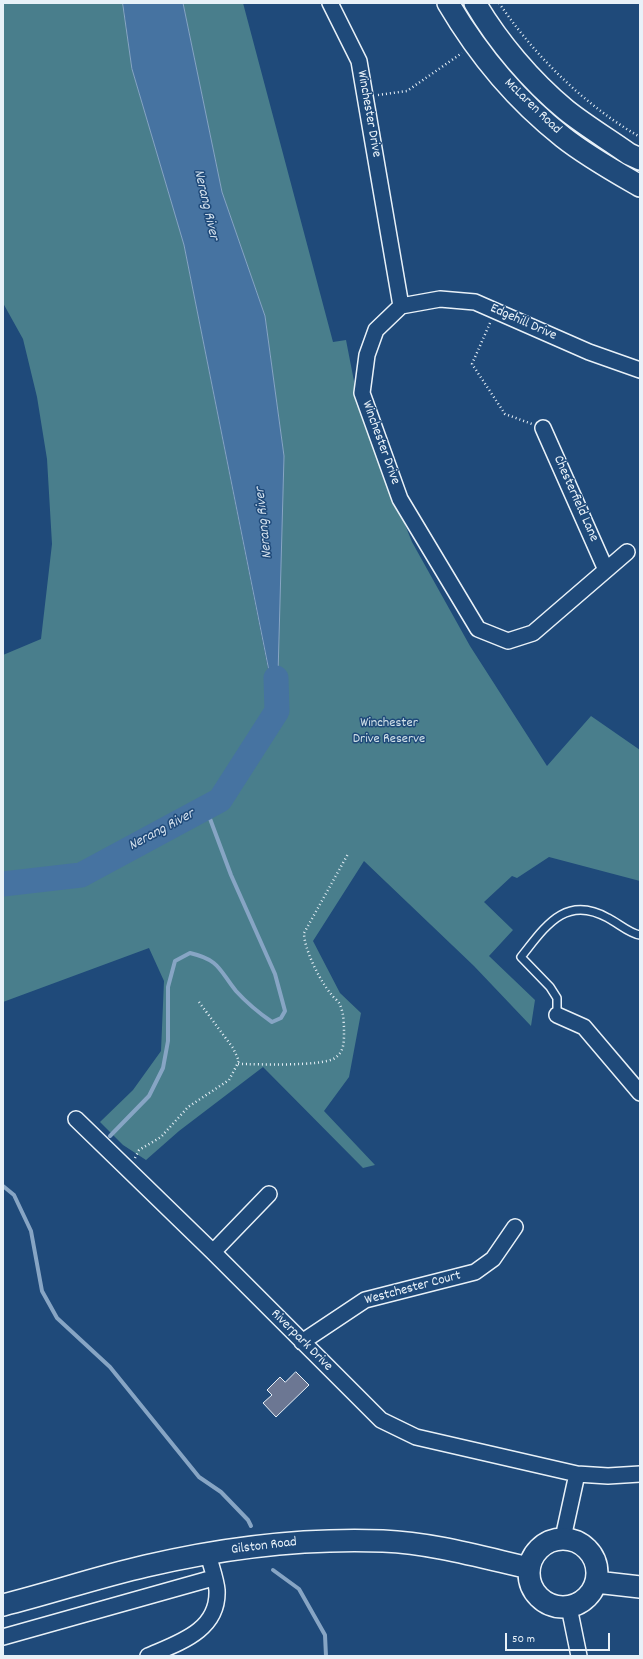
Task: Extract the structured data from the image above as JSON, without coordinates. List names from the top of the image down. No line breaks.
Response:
{"streets":{"main road":["McLaren Road","Gilston Road"],"street":["Winchester Drive","Edgehill Drive","Chesterfield Lane","Westchester Court","Riverpark Drive"]},"crossings":[["Winchester Drive","Edgehill Drive"],["Winchester Drive","Chesterfield Lane"],["Westchester Court","Riverpark Drive"]],"water":["Nerang River"],"parks":["Winchester Drive Reserve"],"scale_bar":"50 m"}
